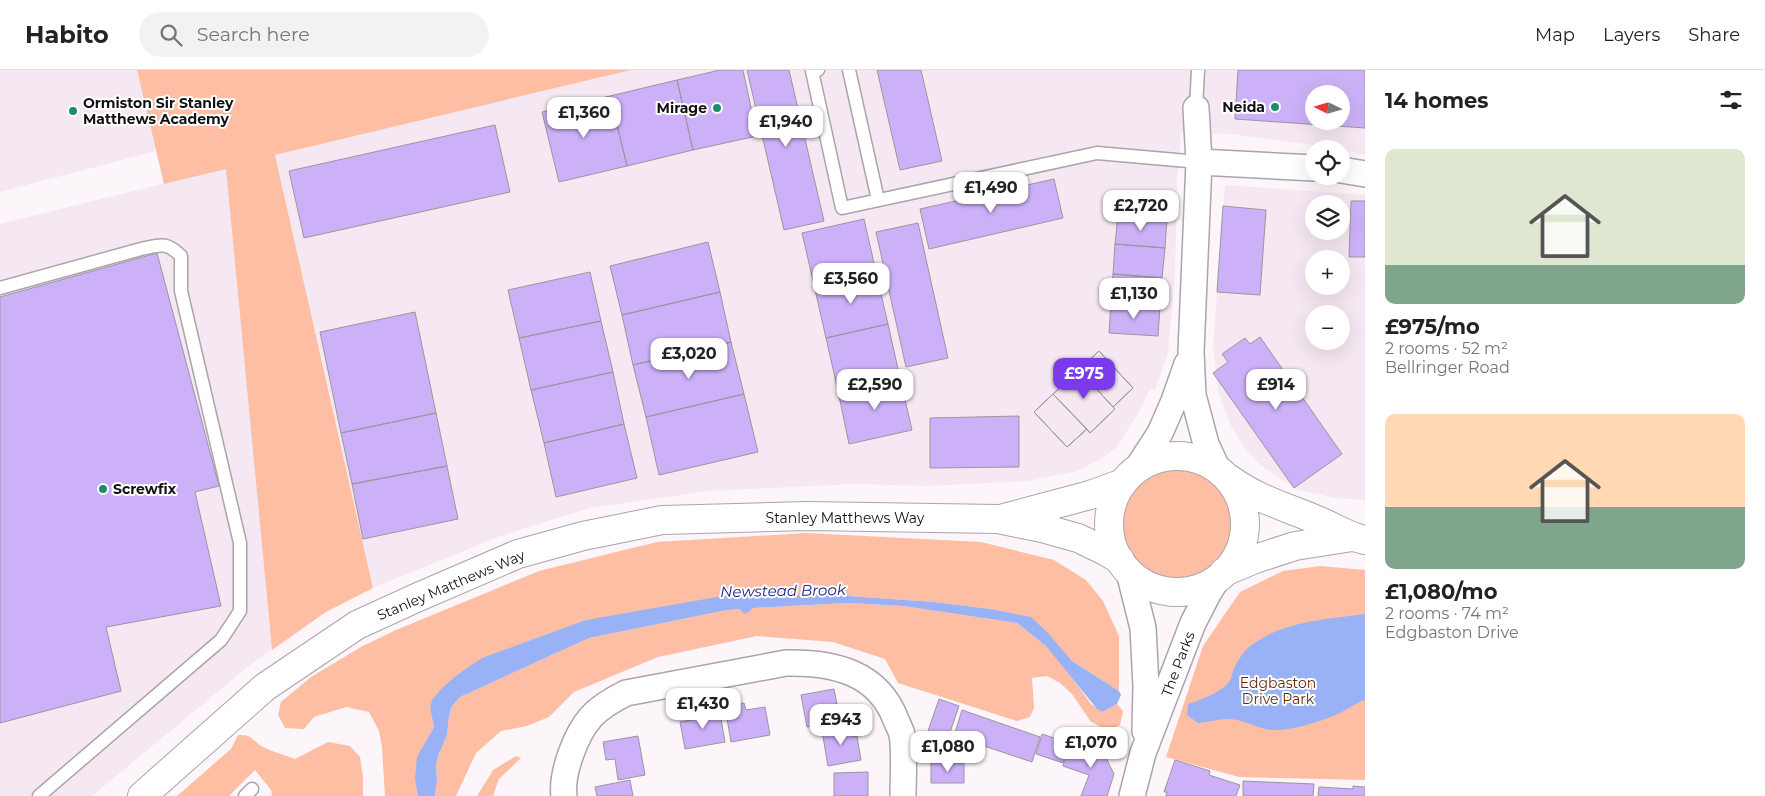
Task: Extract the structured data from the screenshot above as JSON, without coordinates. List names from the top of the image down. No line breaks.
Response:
{"streets":{"main road":["Stanley Matthews Way"],"street":["The Parks"]},"crossings":[["Stanley Matthews Way","The Parks"]],"water":["Newstead Brook"],"parks":["Edgbaston Drive Park"],"places":["Neida","Mirage","Ormiston Sir Stanley Matthews Academy","Screwfix"],"north":"left","page":{"header":"Habito","search":"Search here","nav":["Map","Layers","Share"],"heading":"14 homes","map_buttons":["+","−"],"price":["£1,360","£1,940","£1,490","£2,720","£3,560","£1,130","£3,020","£975","£2,590","£914","£1,430","£943","£1,070","£1,080"],"list":[{"name":"£975/mo","note":"2 rooms · 52 m² · Bellringer Road"},{"name":"£1,080/mo","note":"2 rooms · 74 m² · Edgbaston Drive"}]}}
